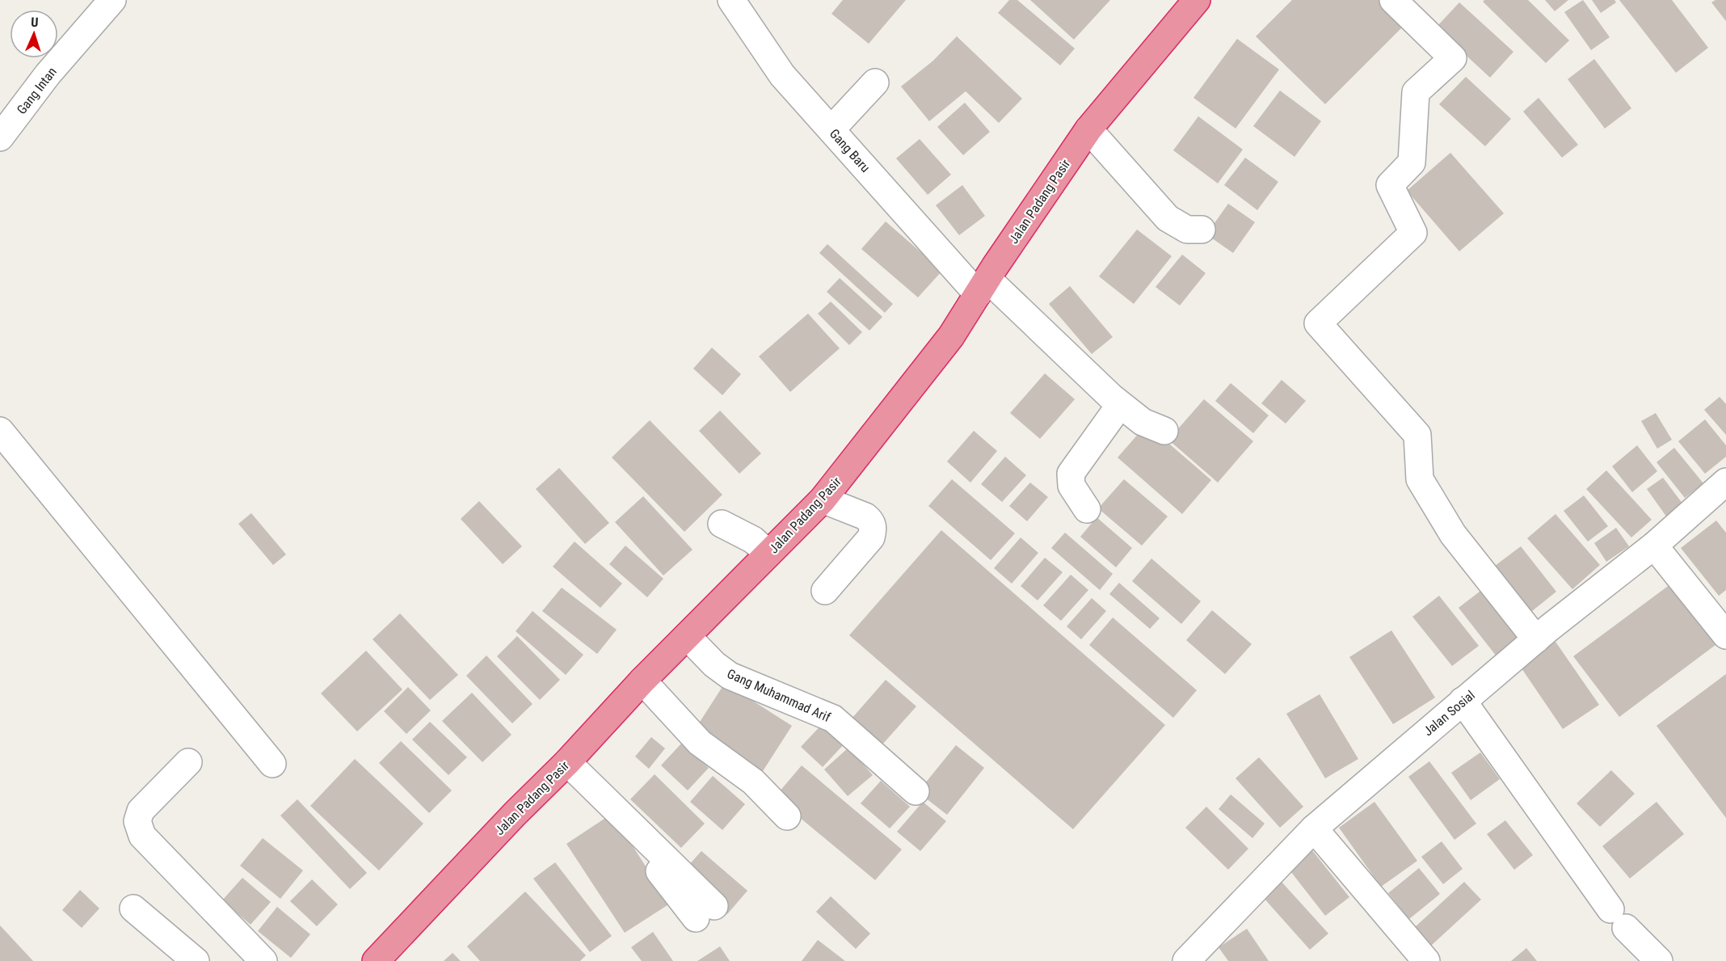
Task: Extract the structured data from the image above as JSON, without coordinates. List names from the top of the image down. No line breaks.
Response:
{"streets":{"highway":["Jalan Padang Pasir"],"street":["Gang Intan","Gang Baru","Gang Muhammad Arif","Jalan Sosial"]},"crossings":[["Gang Baru","Jalan Padang Pasir"],["Jalan Padang Pasir","Gang Muhammad Arif"]],"north":"top"}
